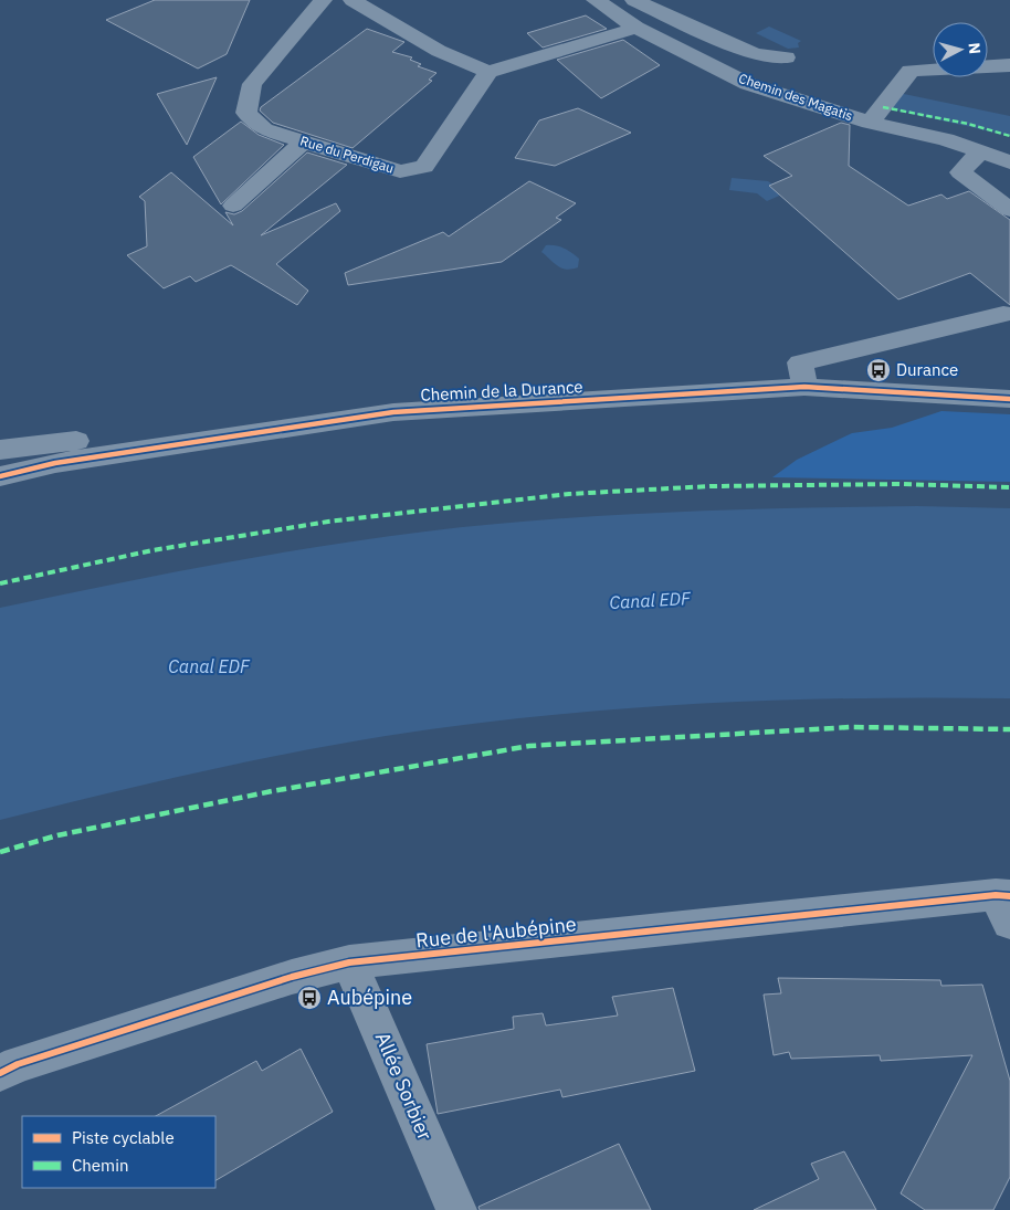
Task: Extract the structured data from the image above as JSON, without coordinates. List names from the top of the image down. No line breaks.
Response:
{"streets":{"street":["Chemin des Magatis","Rue du Perdigau","Chemin de la Durance","Rue de l'Aubépine","Allée Sorbier"]},"crossings":[["Rue de l'Aubépine","Allée Sorbier"]],"water":["Canal EDF"],"places":{"bus stop":["Durance","Aubépine"]},"legend":["Piste cyclable","Chemin"],"north":"right"}
